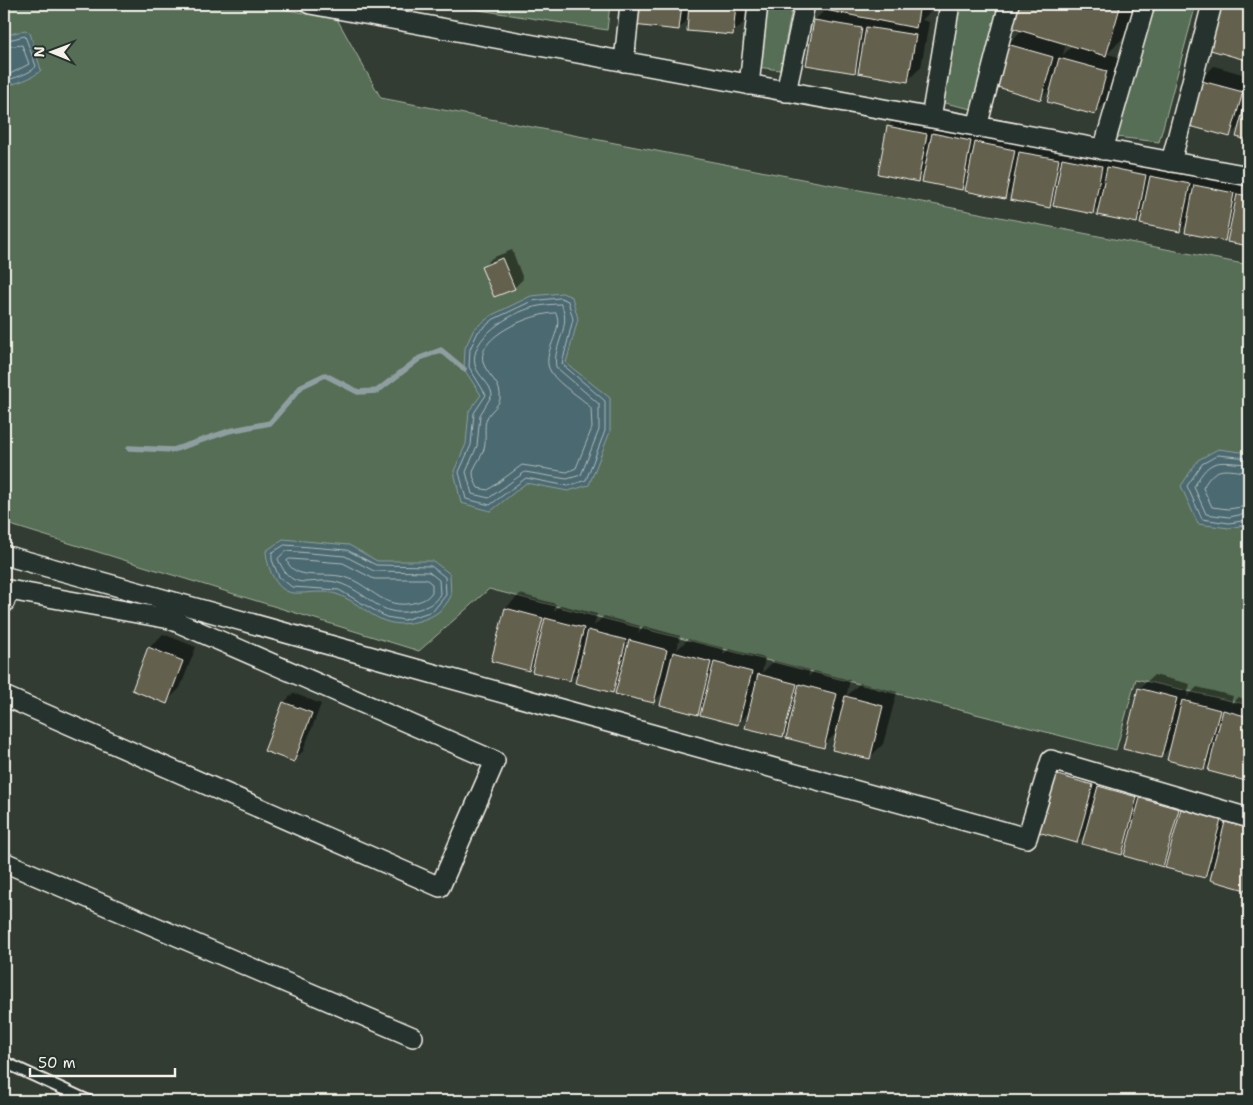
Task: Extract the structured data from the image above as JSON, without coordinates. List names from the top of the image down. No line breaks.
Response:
{"scale_bar":"50 m","north":"left"}
